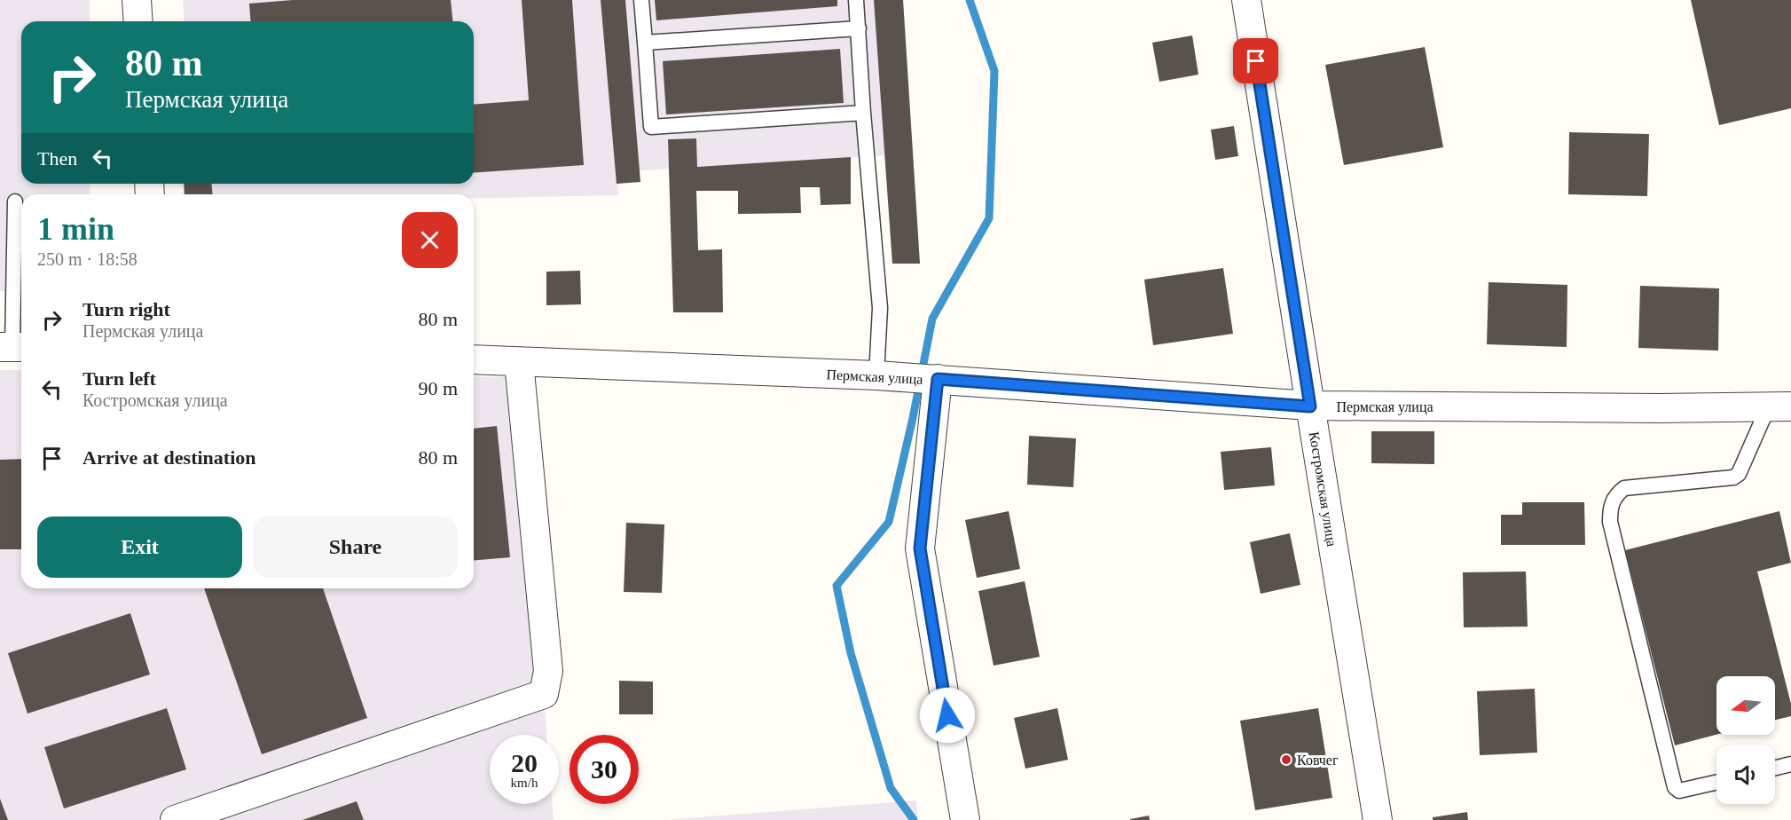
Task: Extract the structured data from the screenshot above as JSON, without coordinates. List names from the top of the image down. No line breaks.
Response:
{"streets":{"street":["Пермская улица","Костромская улица"]},"crossings":[["Пермская улица","Костромская улица"]],"places":["Ковчег"],"north":"left","page":{"turn":["80 m","Пермская улица"],"then":"Then","heading":["1 min","250 m · 18:58"],"list":[{"name":"Turn right","note":"Пермская улица","value":"80 m"},{"name":"Turn left","note":"Костромская улица","value":"90 m"},{"name":"Arrive at destination","value":"80 m"}],"buttons":["Exit","Share"],"speed":"20 km/h","limit":"30"}}
